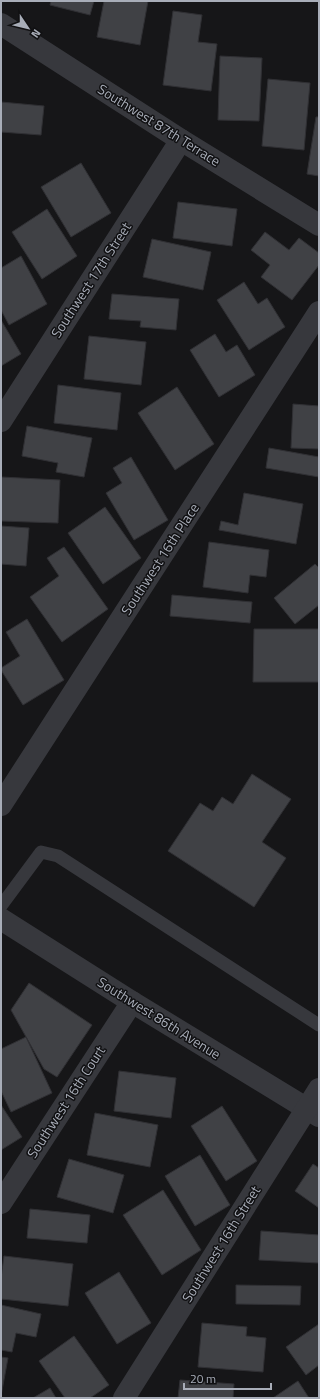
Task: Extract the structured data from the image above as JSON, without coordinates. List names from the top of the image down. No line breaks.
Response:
{"streets":{"street":["Southwest 87th Terrace","Southwest 17th Street","Southwest 16th Place","Southwest 86th Avenue","Southwest 16th Court","Southwest 16th Street"]},"crossings":[["Southwest 87th Terrace","Southwest 17th Street"],["Southwest 86th Avenue","Southwest 16th Court"],["Southwest 86th Avenue","Southwest 16th Street"]],"scale_bar":"20 m","north":"bottom right"}
